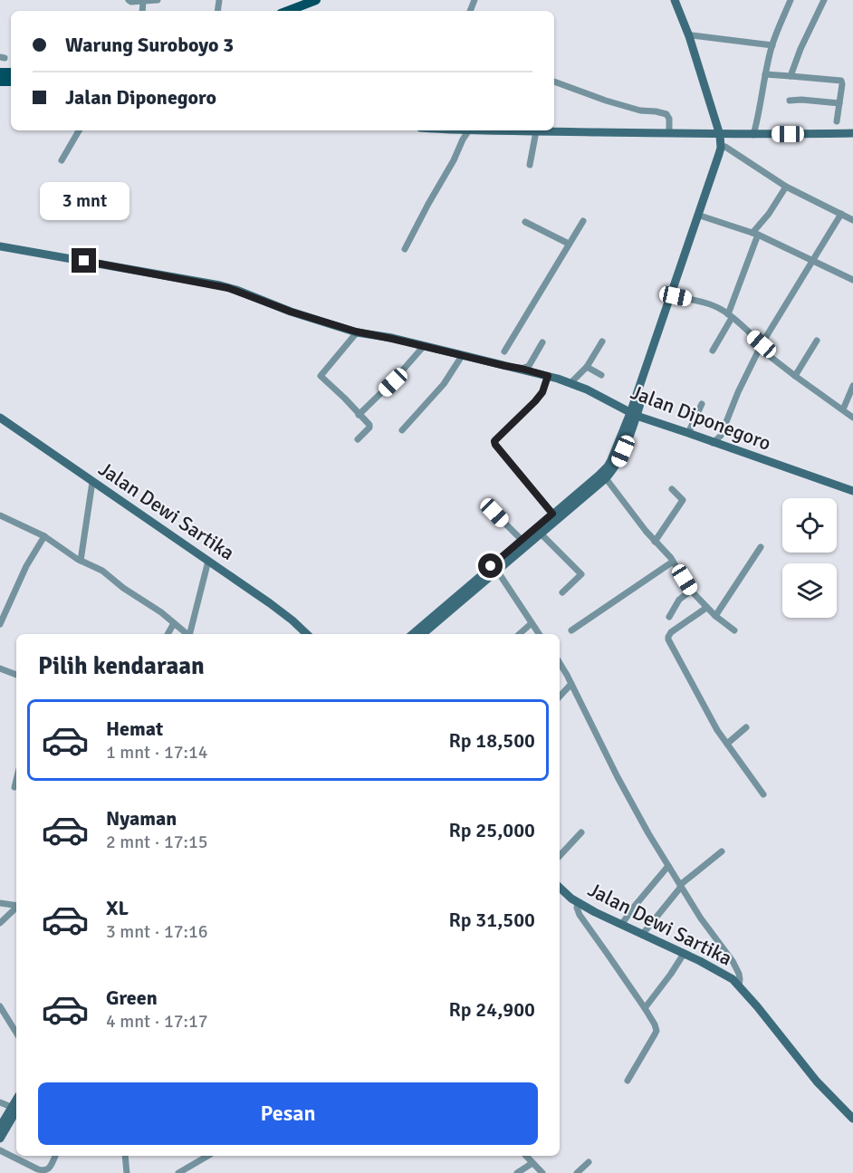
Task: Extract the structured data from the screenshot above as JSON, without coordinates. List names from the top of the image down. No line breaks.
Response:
{"streets":{"main road":["Jalan Diponegoro","Jalan Dewi Sartika"]},"page":{"banner":["Warung Suroboyo 3","Jalan Diponegoro"],"bubble":"3 mnt","heading":"Pilih kendaraan","list":[{"name":"Hemat","note":"1 mnt · 17:14","value":"Rp 18,500"},{"name":"Nyaman","note":"2 mnt · 17:15","value":"Rp 25,000"},{"name":"XL","note":"3 mnt · 17:16","value":"Rp 31,500"},{"name":"Green","note":"4 mnt · 17:17","value":"Rp 24,900"}],"buttons":"Pesan"}}
